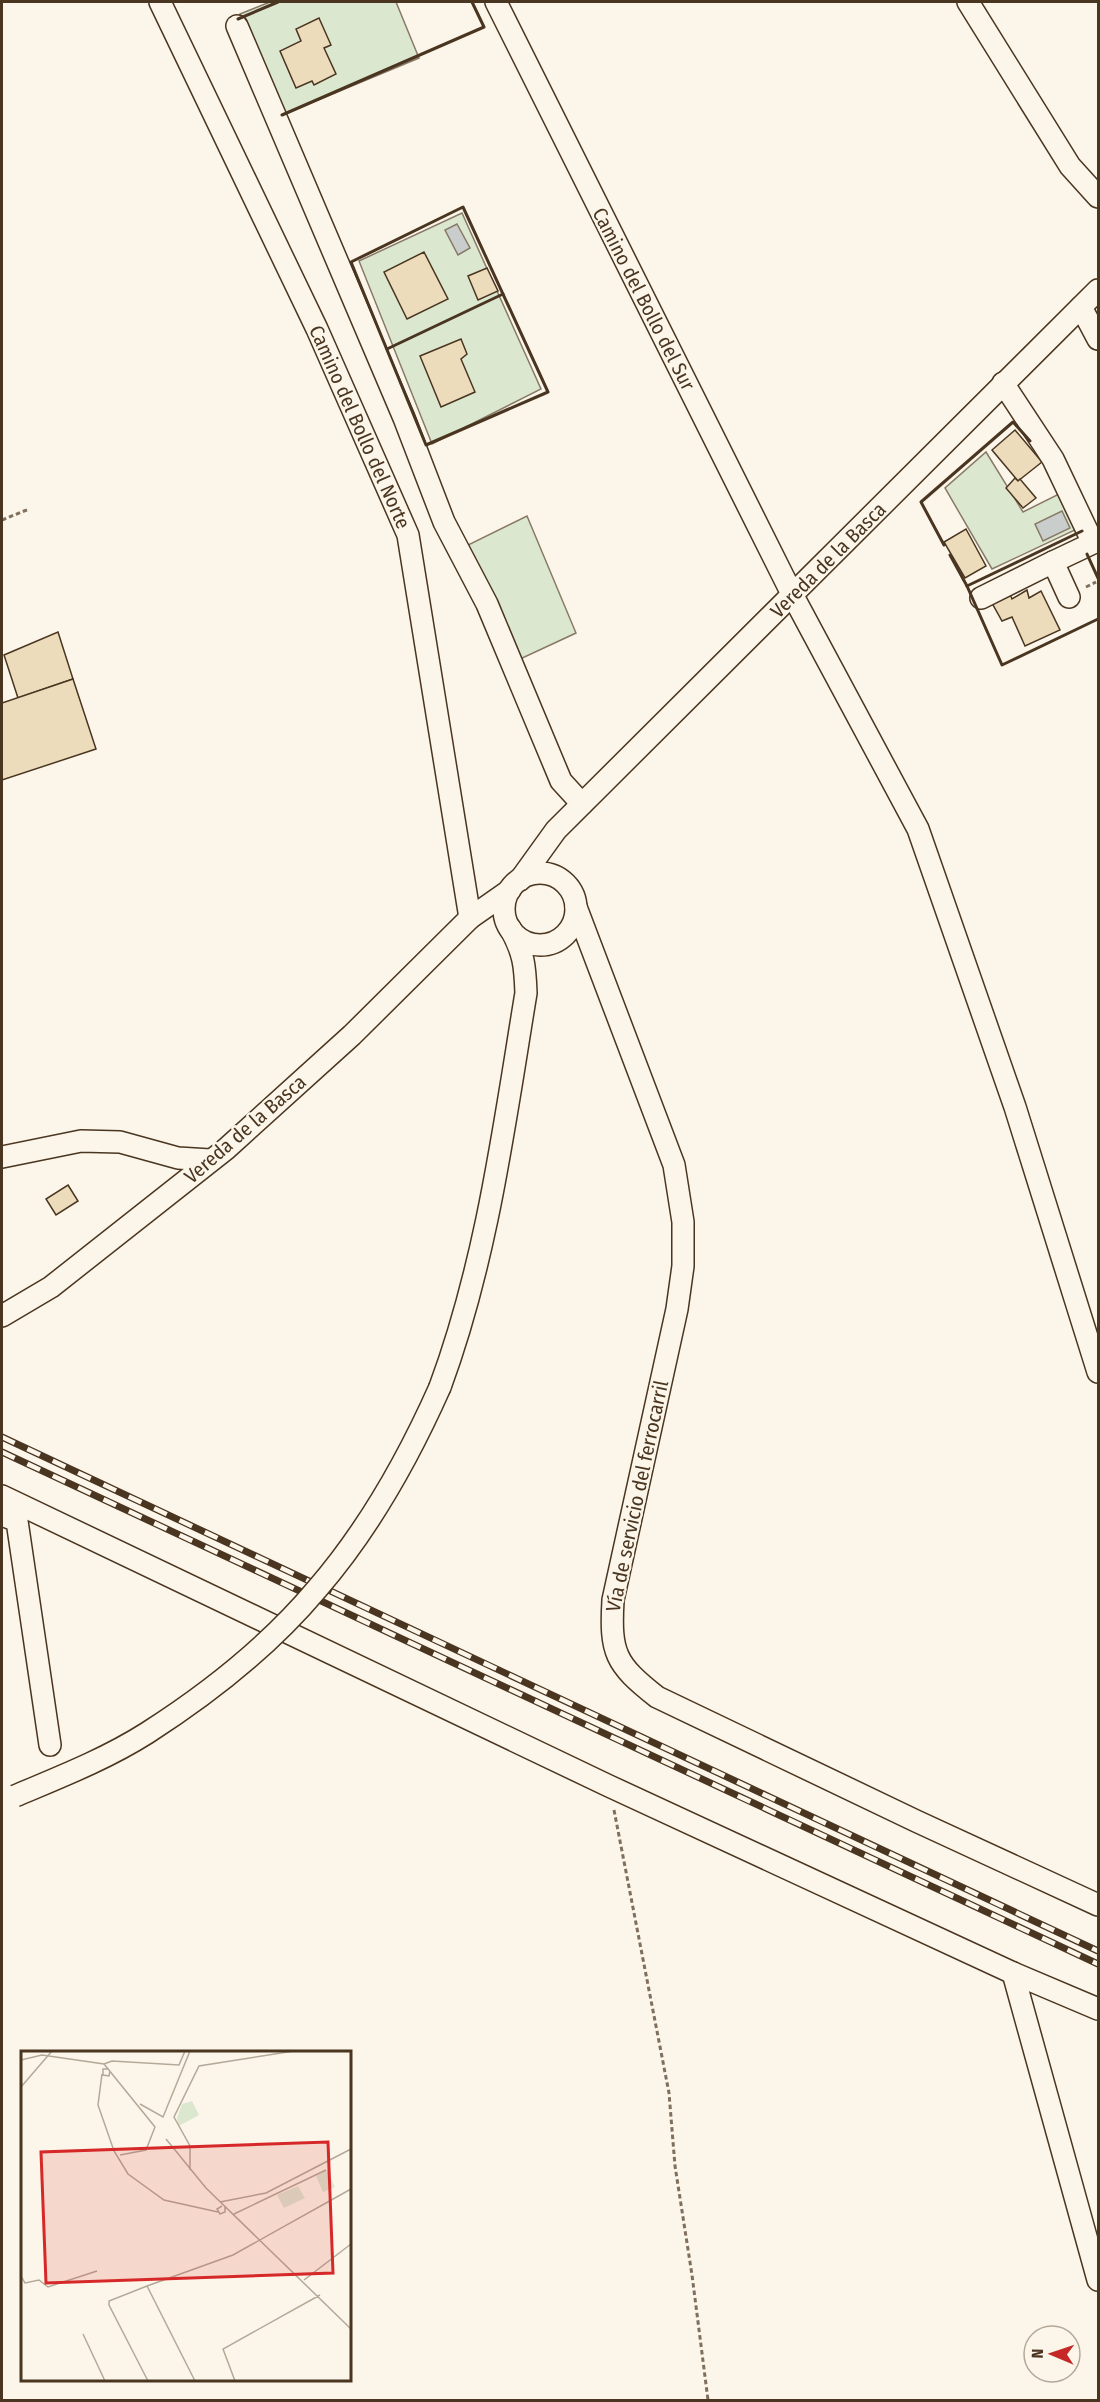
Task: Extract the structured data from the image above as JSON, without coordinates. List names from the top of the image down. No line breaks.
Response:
{"streets":{"street":["Camino del Bollo del Sur","Camino del Bollo del Norte","Vereda de la Basca","Vía de servicio del ferrocarril"]},"crossings":[["Camino del Bollo del Sur","Vereda de la Basca"],["Camino del Bollo del Norte","Vereda de la Basca"],["Vereda de la Basca","Vía de servicio del ferrocarril"]],"north":"left"}
